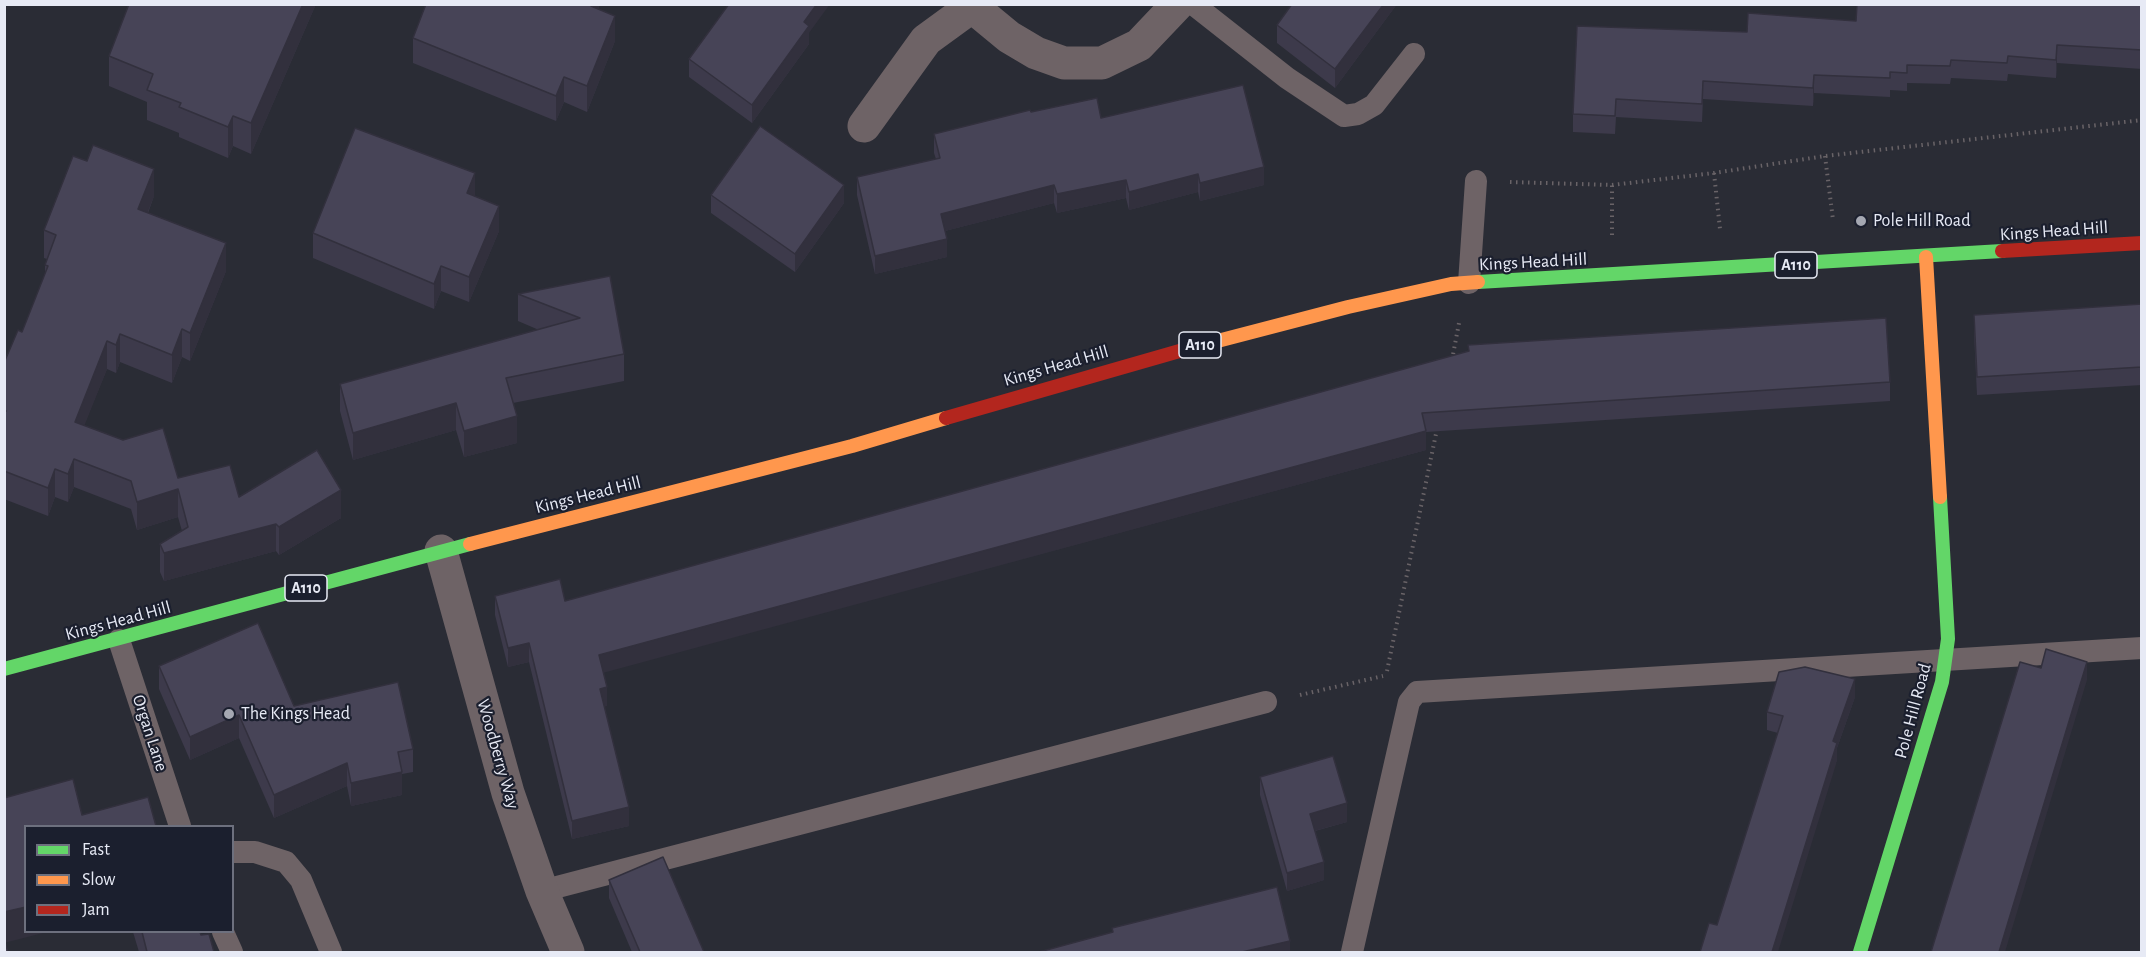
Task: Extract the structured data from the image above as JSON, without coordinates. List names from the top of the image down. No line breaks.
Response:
{"streets":{"main road":["Kings Head Hill","A110","Pole Hill Road"],"street":["Woodberry Way"],"lane":["Organ Lane"]},"crossings":[["Kings Head Hill","Pole Hill Road"],["Kings Head Hill","Organ Lane"],["Kings Head Hill","Woodberry Way"]],"places":["Pole Hill Road","The Kings Head"],"legend":["Fast","Slow","Jam"]}
